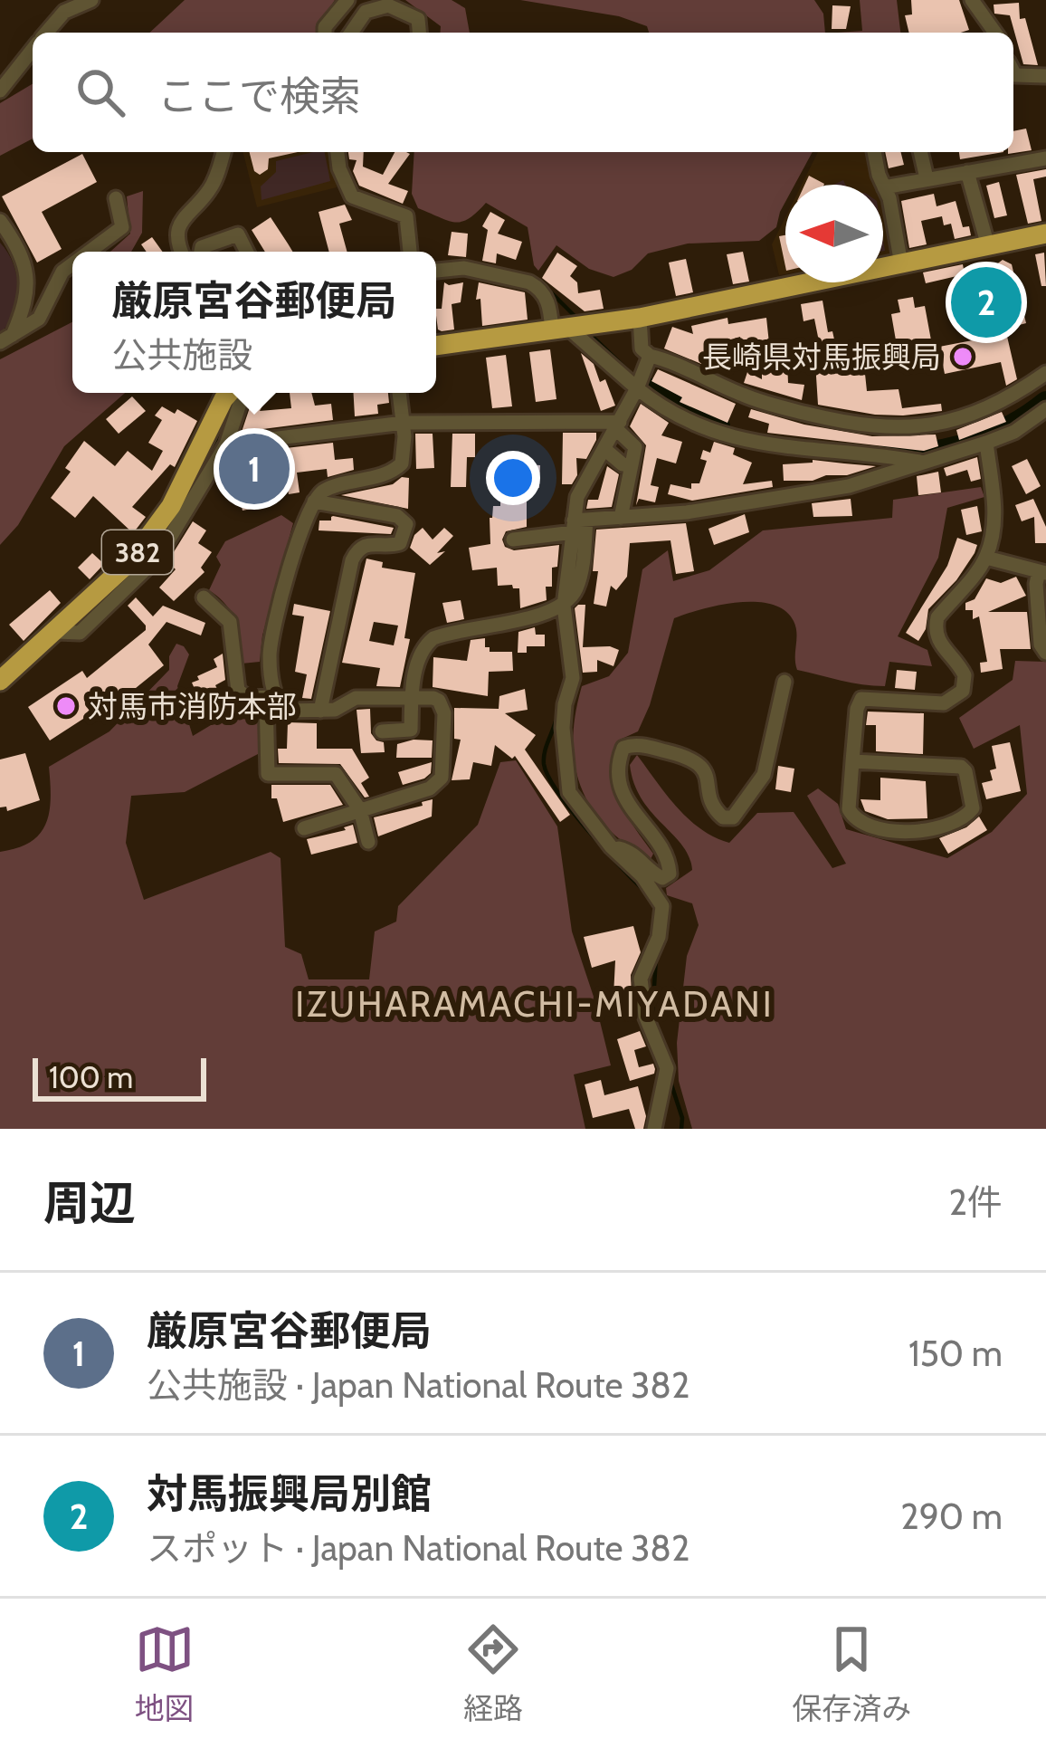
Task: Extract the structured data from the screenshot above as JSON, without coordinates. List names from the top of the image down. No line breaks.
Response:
{"streets":{"highway":["382"]},"districts":["IZUHARAMACHI-MIYADANI"],"places":["長崎県対馬振興局","対馬市消防本部"],"scale_bar":"100 m","north":"left","page":{"search":"ここで検索","popup":["厳原宮谷郵便局","公共施設"],"pins":["2","1"],"scale":"100 m","heading":["周辺","2件"],"list":[{"mark":"1","name":"厳原宮谷郵便局","note":"公共施設 · Japan National Route 382","value":"150 m"},{"mark":"2","name":"対馬振興局別館","note":"スポット · Japan National Route 382","value":"290 m"}],"nav":["地図","経路","保存済み"]}}
